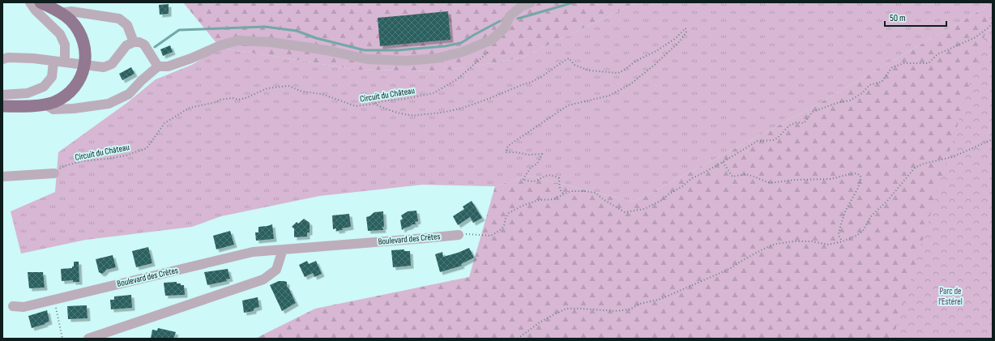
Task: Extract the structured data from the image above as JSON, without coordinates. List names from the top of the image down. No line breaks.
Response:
{"streets":{"street":["Boulevard des Crêtes"],"path":["Circuit du Château"]},"parks":["Parc de l'Estérel"],"scale_bar":"50 m"}
